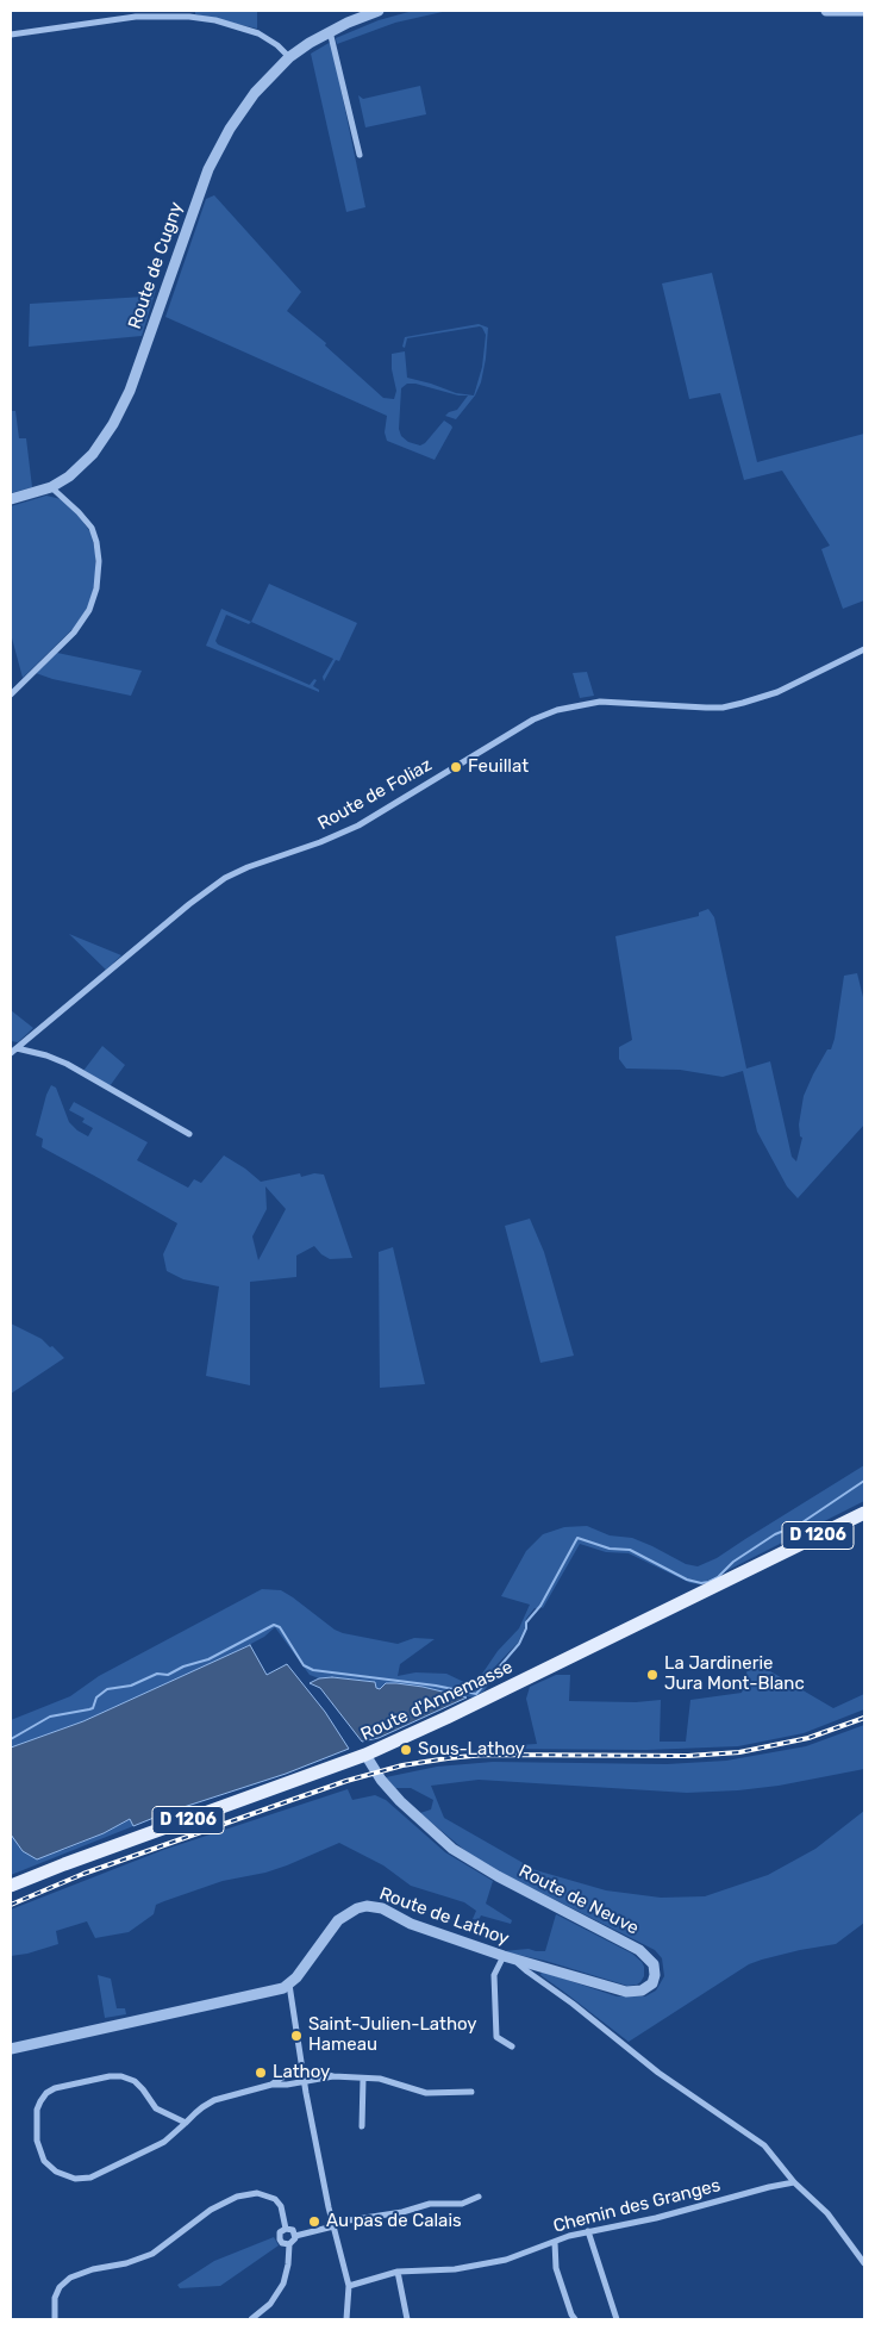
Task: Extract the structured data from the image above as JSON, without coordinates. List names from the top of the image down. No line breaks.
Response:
{"streets":{"main road":["D 1206","Route d'Annemasse"],"street":["Route de Cugny","Route de Foliaz","Route de Neuve","Route de Lathoy","Chemin des Granges"]},"crossings":[["Route d'Annemasse","Route de Neuve"],["Route de Neuve","Route de Lathoy"],["Route de Lathoy","Chemin des Granges"]],"places":["Feuillat","La Jardinerie Jura Mont-Blanc","Sous-Lathoy","Saint-Julien-Lathoy Hameau","Lathoy","Au pas de Calais"]}
